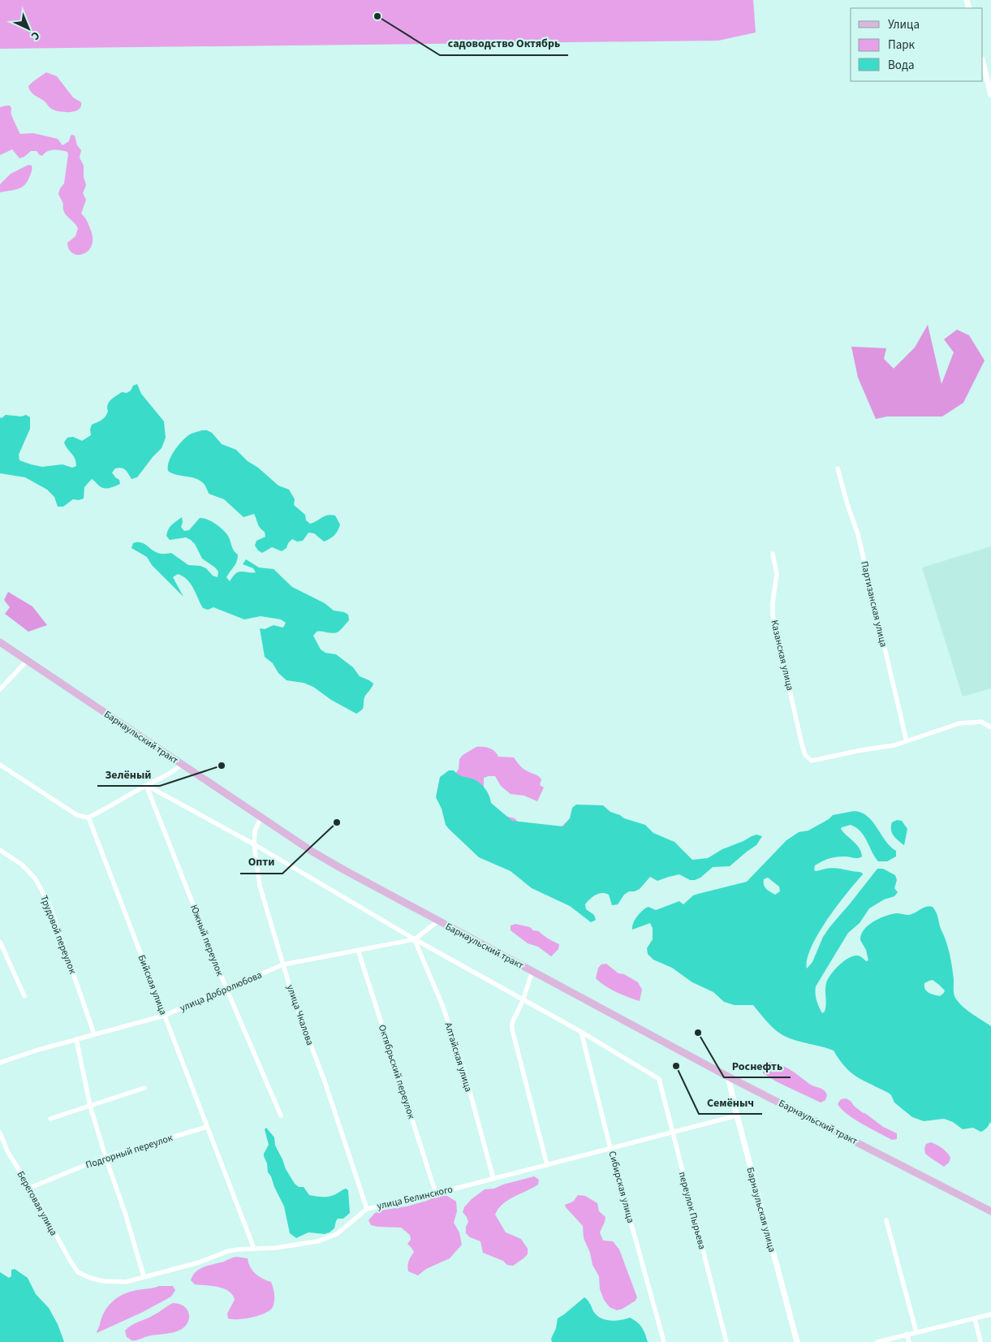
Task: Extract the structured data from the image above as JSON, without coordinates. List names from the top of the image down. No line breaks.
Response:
{"streets":{"main road":["Барнаульский тракт"],"street":["Партизанская улица","Казанская улица","Трудовой переулок","Южный переулок","Бийская улица","улица Добролюбова","улица Чкалова","Алтайская улица","Октябрьский переулок","Подгорный переулок","Сибирская улица","улица Белинского","Береговая улица","Барнаульская улица","переулок Пырьева"]},"crossings":[["Партизанская улица","Казанская улица"],["Барнаульский тракт","улица Добролюбова"],["Барнаульский тракт","улица Чкалова"],["Барнаульский тракт","Барнаульская улица"],["Трудовой переулок","улица Добролюбова"],["Южный переулок","улица Добролюбова"],["Бийская улица","улица Добролюбова"],["Бийская улица","Подгорный переулок"],["Бийская улица","улица Белинского"],["улица Добролюбова","улица Чкалова"],["улица Добролюбова","Алтайская улица"],["улица Добролюбова","Октябрьский переулок"],["улица Чкалова","улица Белинского"],["Алтайская улица","улица Белинского"],["Октябрьский переулок","улица Белинского"],["Подгорный переулок","Береговая улица"],["Сибирская улица","улица Белинского"],["Сибирская улица","переулок Пырьева"],["улица Белинского","Береговая улица"],["улица Белинского","Барнаульская улица"],["улица Белинского","переулок Пырьева"]],"places":["садоводство Октябрь","Зелёный","Опти","Роснефть","Семёныч"],"legend":["Улица","Парк","Вода"],"north":"bottom right"}
